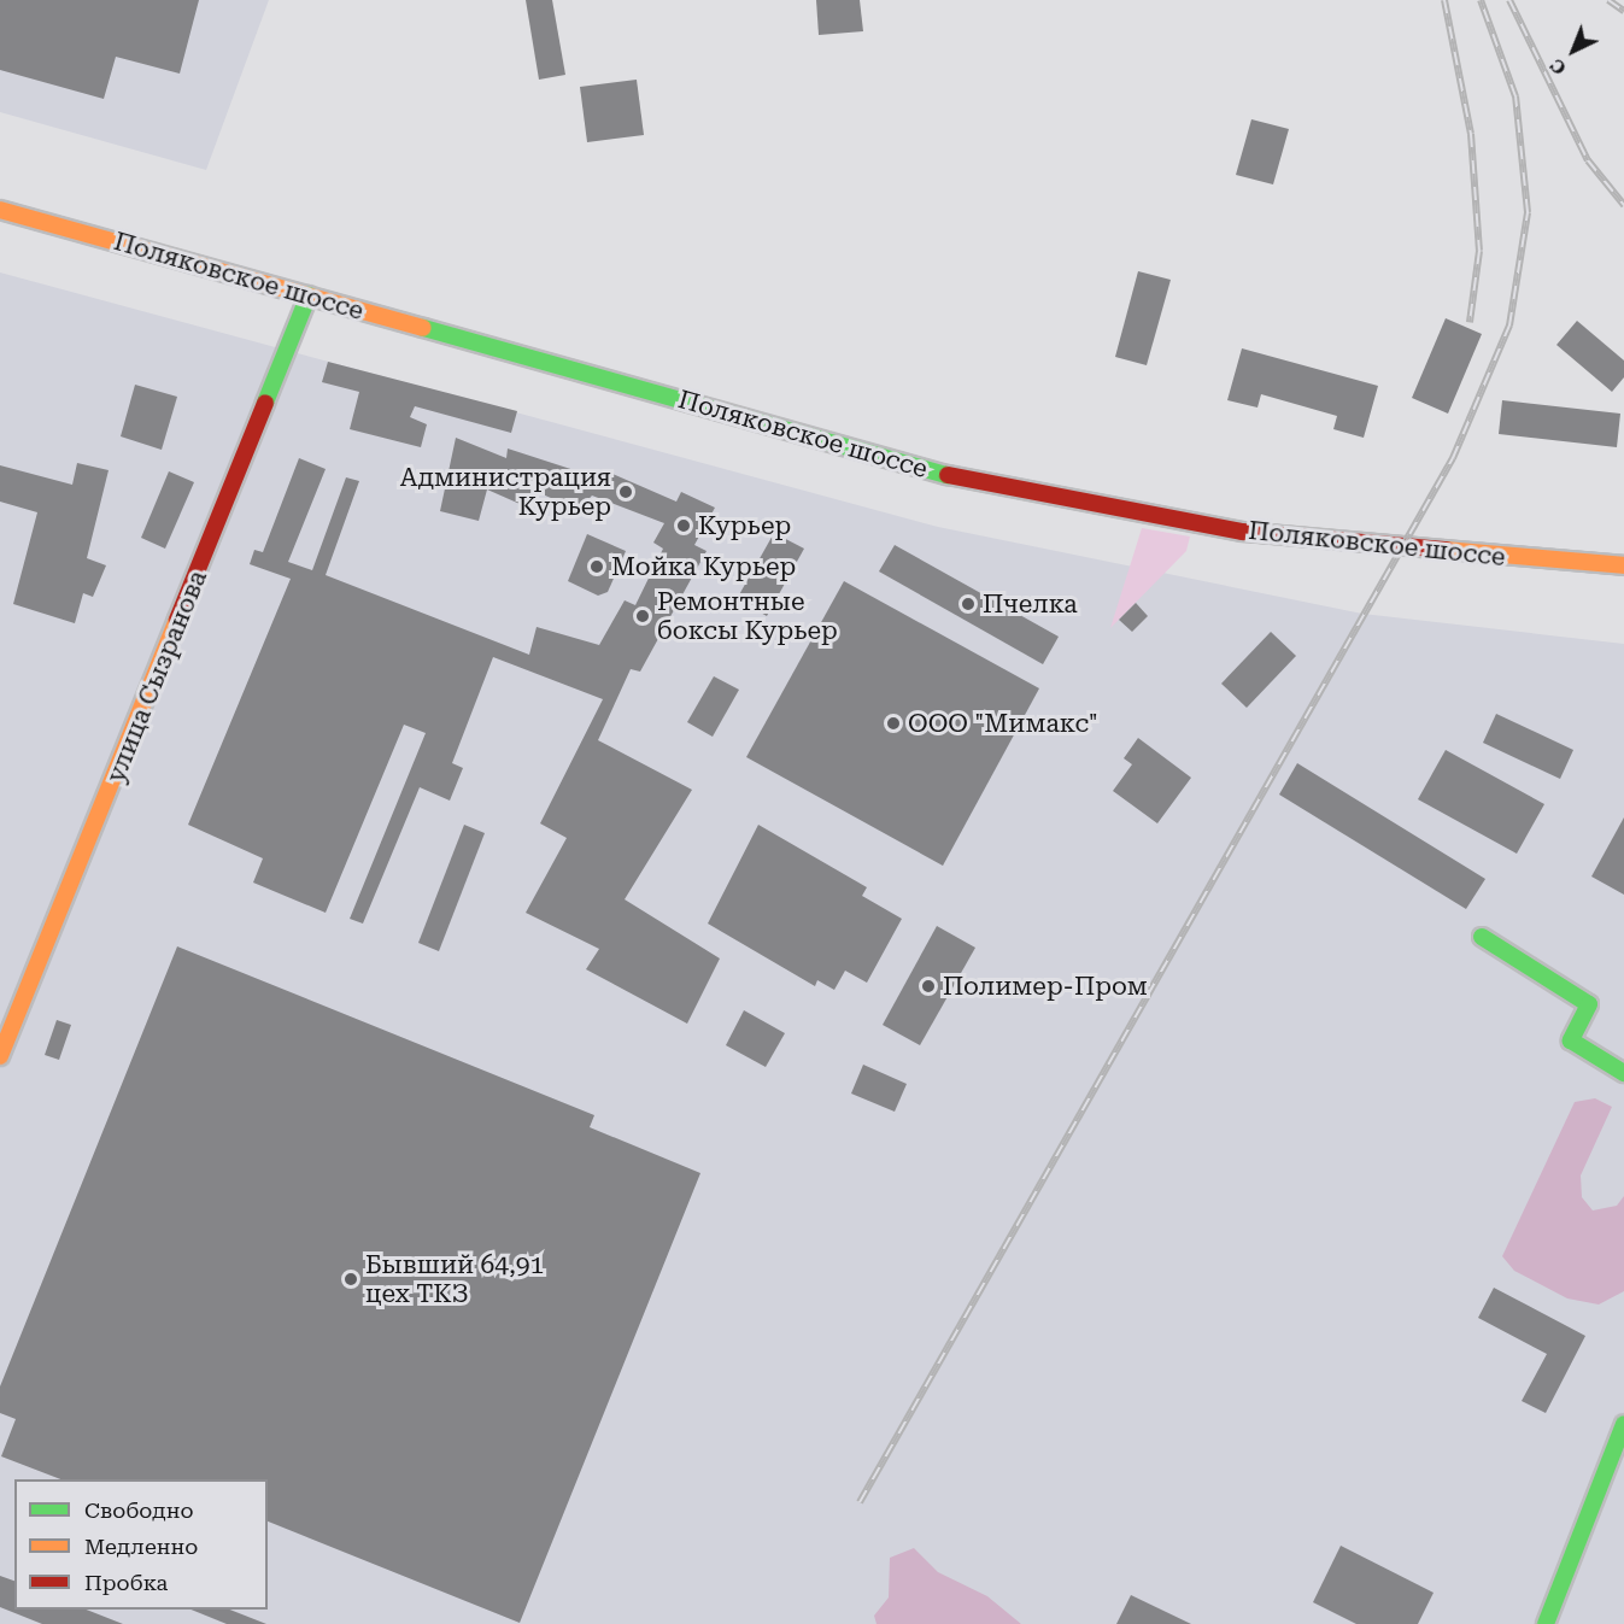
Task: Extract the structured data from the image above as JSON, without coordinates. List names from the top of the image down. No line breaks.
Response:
{"streets":{"street":["Поляковское шоссе","улица Сызранова"]},"crossings":[["Поляковское шоссе","улица Сызранова"]],"places":["Администрация Курьер","Курьер","Мойка Курьер","Пчелка","Ремонтные боксы Курьер","ООО \"Мимакс\"","Полимер-Пром","Бывший 64,91 цех ТКЗ"],"legend":["Свободно","Медленно","Пробка"],"north":"bottom left"}
